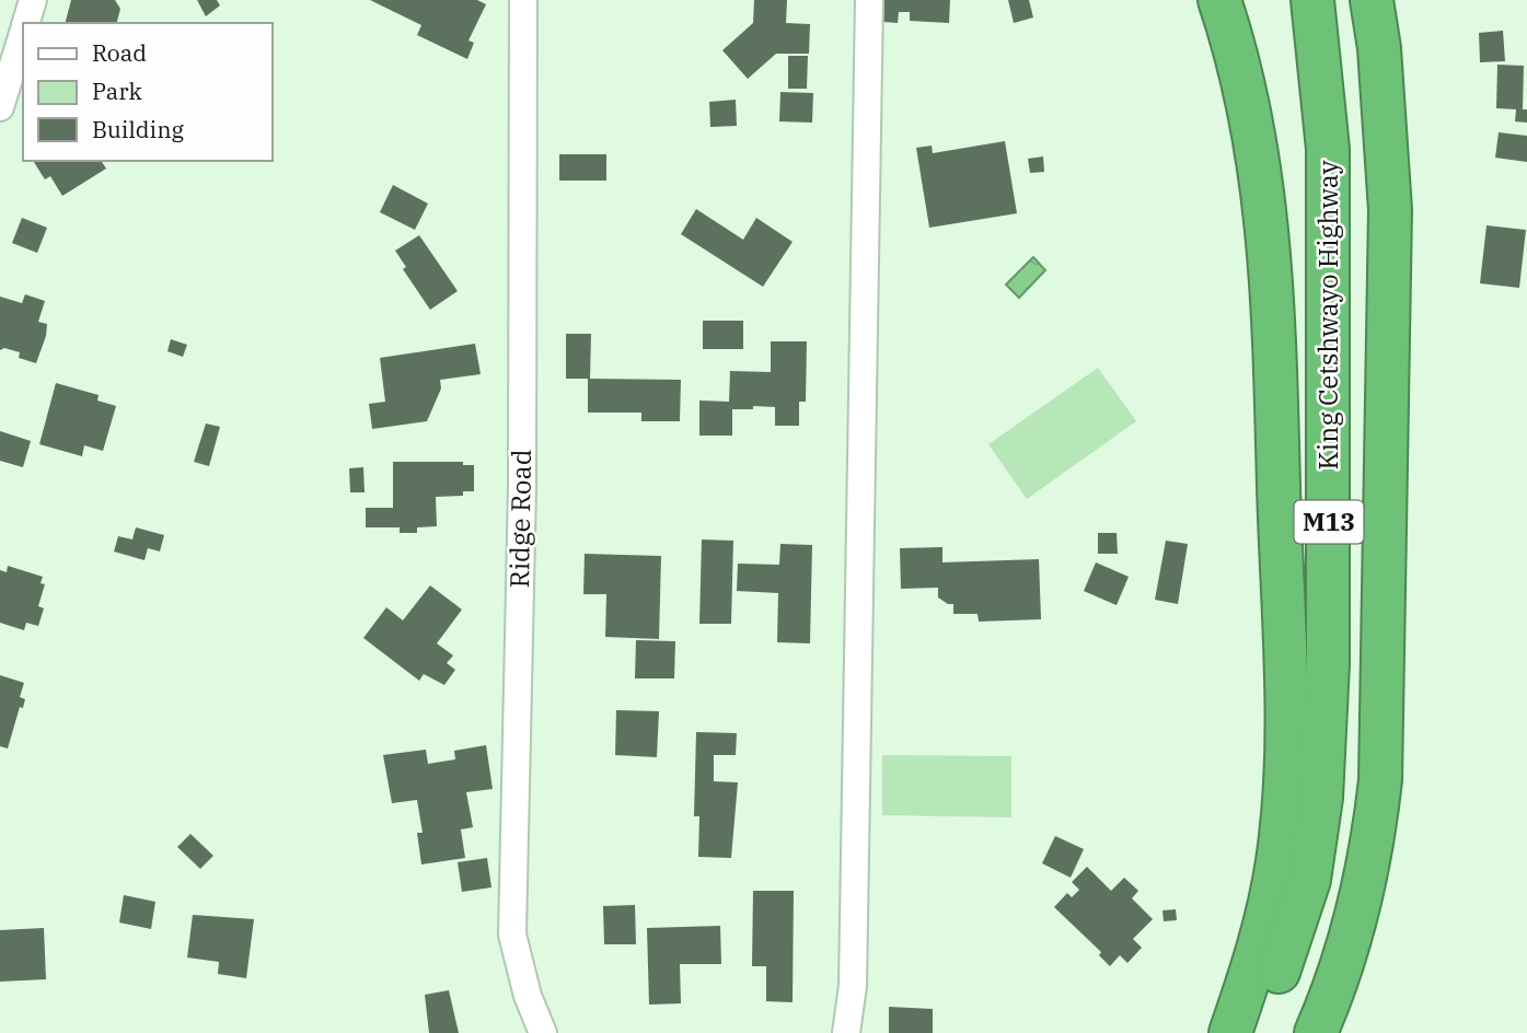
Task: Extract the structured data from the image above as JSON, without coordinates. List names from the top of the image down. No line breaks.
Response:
{"streets":{"highway":["King Cetshwayo Highway","M13"],"street":["Ridge Road"]},"legend":["Road","Park","Building"]}
